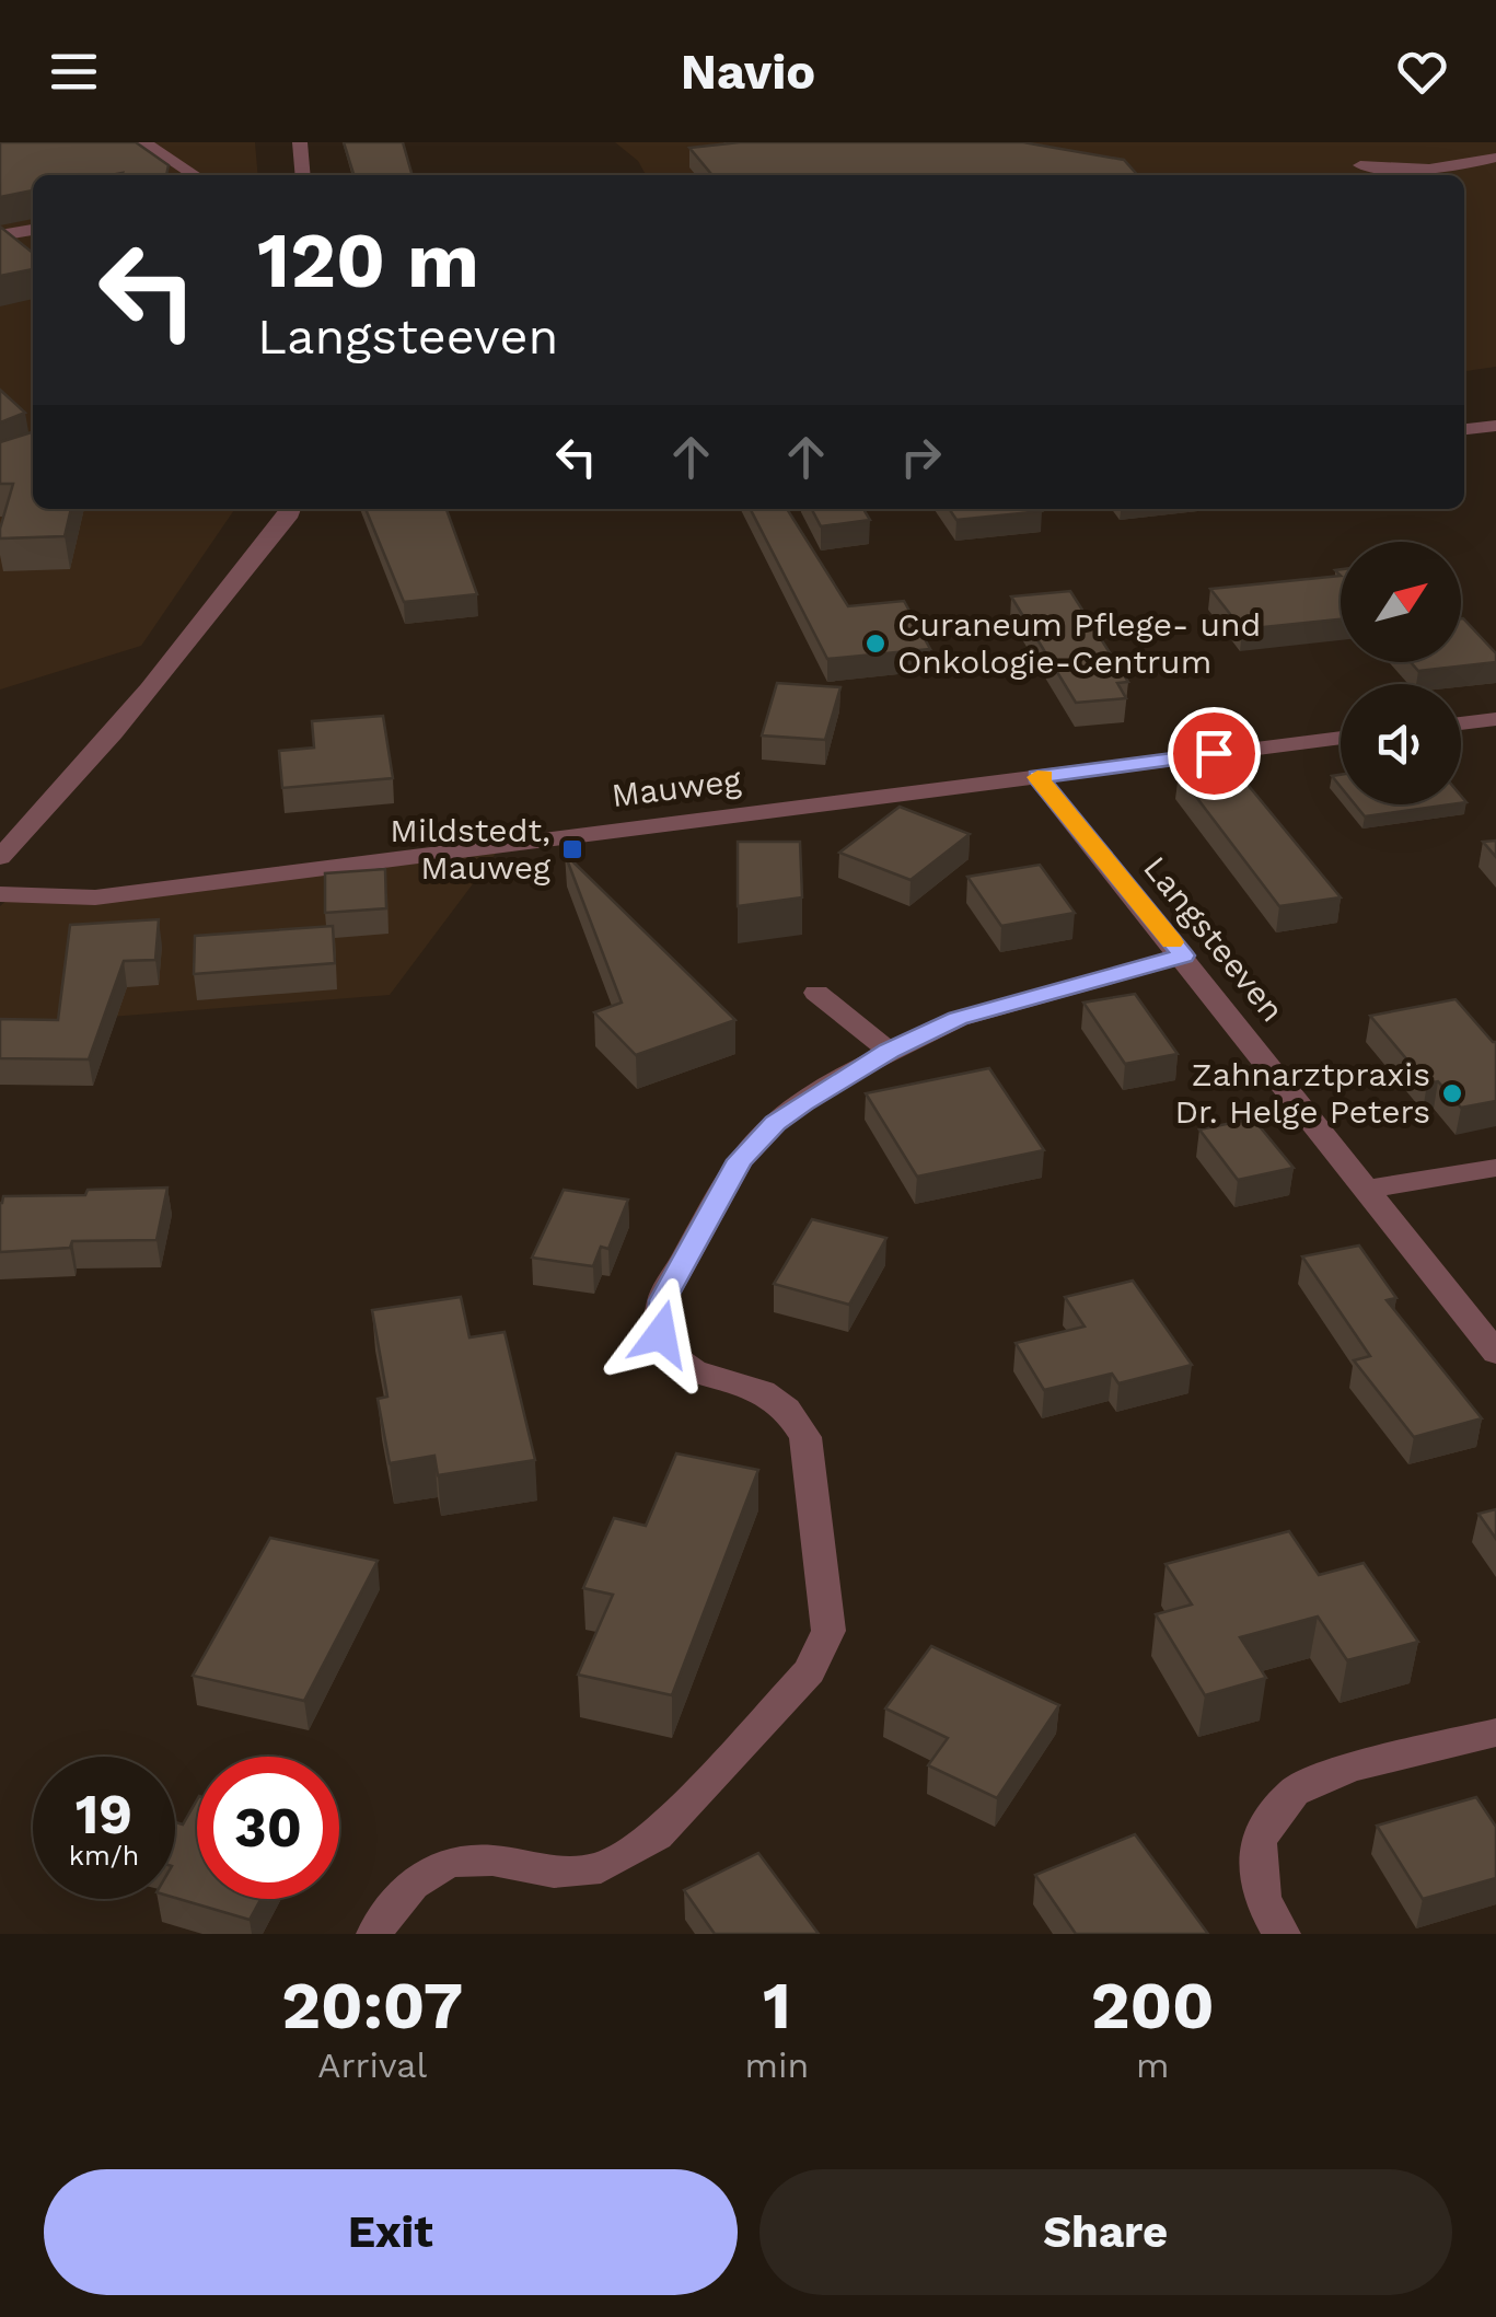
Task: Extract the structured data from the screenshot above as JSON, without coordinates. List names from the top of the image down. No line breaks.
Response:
{"streets":{"street":["Mauweg","Langsteeven"]},"crossings":[["Mauweg","Langsteeven"]],"places":{"other":["Curaneum Pflege- und Onkologie-Centrum","Zahnarztpraxis Dr. Helge Peters"],"transit":["Mildstedt, Mauweg"]},"north":"top right","page":{"header":"Navio","turn":["120 m","Langsteeven"],"speed":"19 km/h","limit":"30","eta":["20:07","Arrival","1","min","200","m"],"buttons":["Exit","Share"]}}
